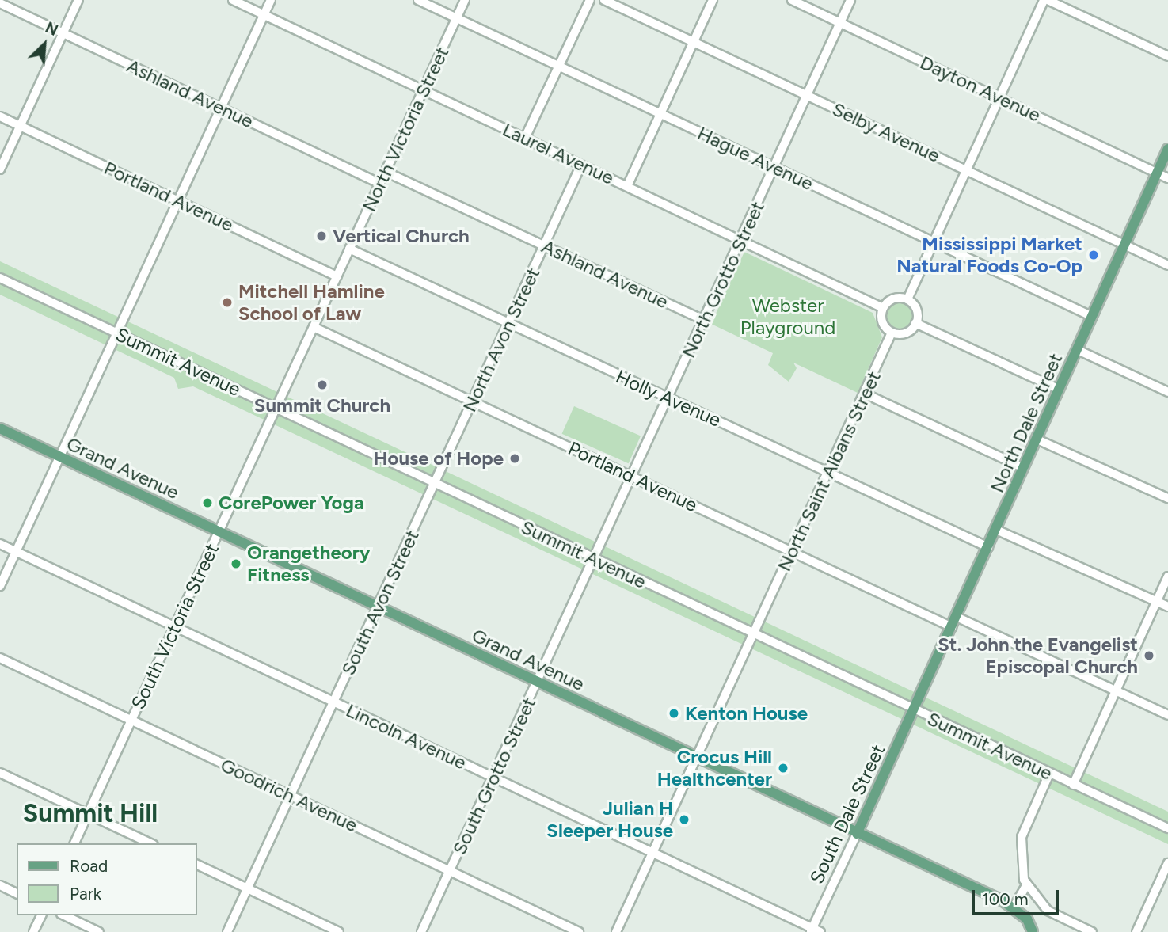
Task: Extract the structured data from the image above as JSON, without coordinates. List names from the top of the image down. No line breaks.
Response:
{"streets":{"main road":["North Dale Street","Grand Avenue","South Dale Street"],"street":["Dayton Avenue","Ashland Avenue","North Victoria Street","Selby Avenue","Laurel Avenue","Hague Avenue","Portland Avenue","North Grotto Street","North Avon Street","Summit Avenue","Holly Avenue","North Saint Albans Street","South Avon Street","South Victoria Street","Lincoln Avenue","South Grotto Street","Goodrich Avenue"]},"crossings":[["Dayton Avenue","North Grotto Street"],["Dayton Avenue","North Dale Street"],["Ashland Avenue","North Victoria Street"],["Ashland Avenue","North Grotto Street"],["Ashland Avenue","North Avon Street"],["North Victoria Street","Laurel Avenue"],["North Victoria Street","Hague Avenue"],["North Victoria Street","Portland Avenue"],["North Victoria Street","Summit Avenue"],["North Victoria Street","Holly Avenue"],["North Victoria Street","South Victoria Street"],["Selby Avenue","North Grotto Street"],["Selby Avenue","North Dale Street"],["Laurel Avenue","North Grotto Street"],["Laurel Avenue","North Avon Street"],["Laurel Avenue","North Saint Albans Street"],["Hague Avenue","North Grotto Street"],["Hague Avenue","North Dale Street"],["Portland Avenue","North Grotto Street"],["Portland Avenue","North Avon Street"],["Portland Avenue","North Dale Street"],["Portland Avenue","North Saint Albans Street"],["North Grotto Street","Summit Avenue"],["North Grotto Street","Holly Avenue"],["North Grotto Street","South Grotto Street"],["North Avon Street","Summit Avenue"],["North Avon Street","Holly Avenue"],["North Avon Street","South Avon Street"],["Summit Avenue","North Dale Street"],["Summit Avenue","North Saint Albans Street"],["Summit Avenue","South Avon Street"],["Summit Avenue","South Victoria Street"],["Summit Avenue","South Grotto Street"],["Summit Avenue","South Dale Street"],["Holly Avenue","North Dale Street"],["Holly Avenue","North Saint Albans Street"],["North Dale Street","South Dale Street"],["Grand Avenue","North Saint Albans Street"],["Grand Avenue","South Avon Street"],["Grand Avenue","South Victoria Street"],["Grand Avenue","South Grotto Street"],["Grand Avenue","South Dale Street"],["North Saint Albans Street","Lincoln Avenue"],["South Avon Street","Lincoln Avenue"],["South Avon Street","Goodrich Avenue"],["South Victoria Street","Lincoln Avenue"],["South Victoria Street","Goodrich Avenue"],["Lincoln Avenue","South Grotto Street"],["Lincoln Avenue","South Dale Street"],["South Grotto Street","Goodrich Avenue"]],"districts":["Summit Hill"],"parks":["Webster Playground"],"places":["Vertical Church","Mississippi Market Natural Foods Co-Op","Mitchell Hamline School of Law","Summit Church","House of Hope","CorePower Yoga","Orangetheory Fitness","St. John the Evangelist Episcopal Church","Kenton House","Crocus Hill Healthcenter","Julian H Sleeper House"],"legend":["Road","Park"],"scale_bar":"100 m","north":"top right"}
